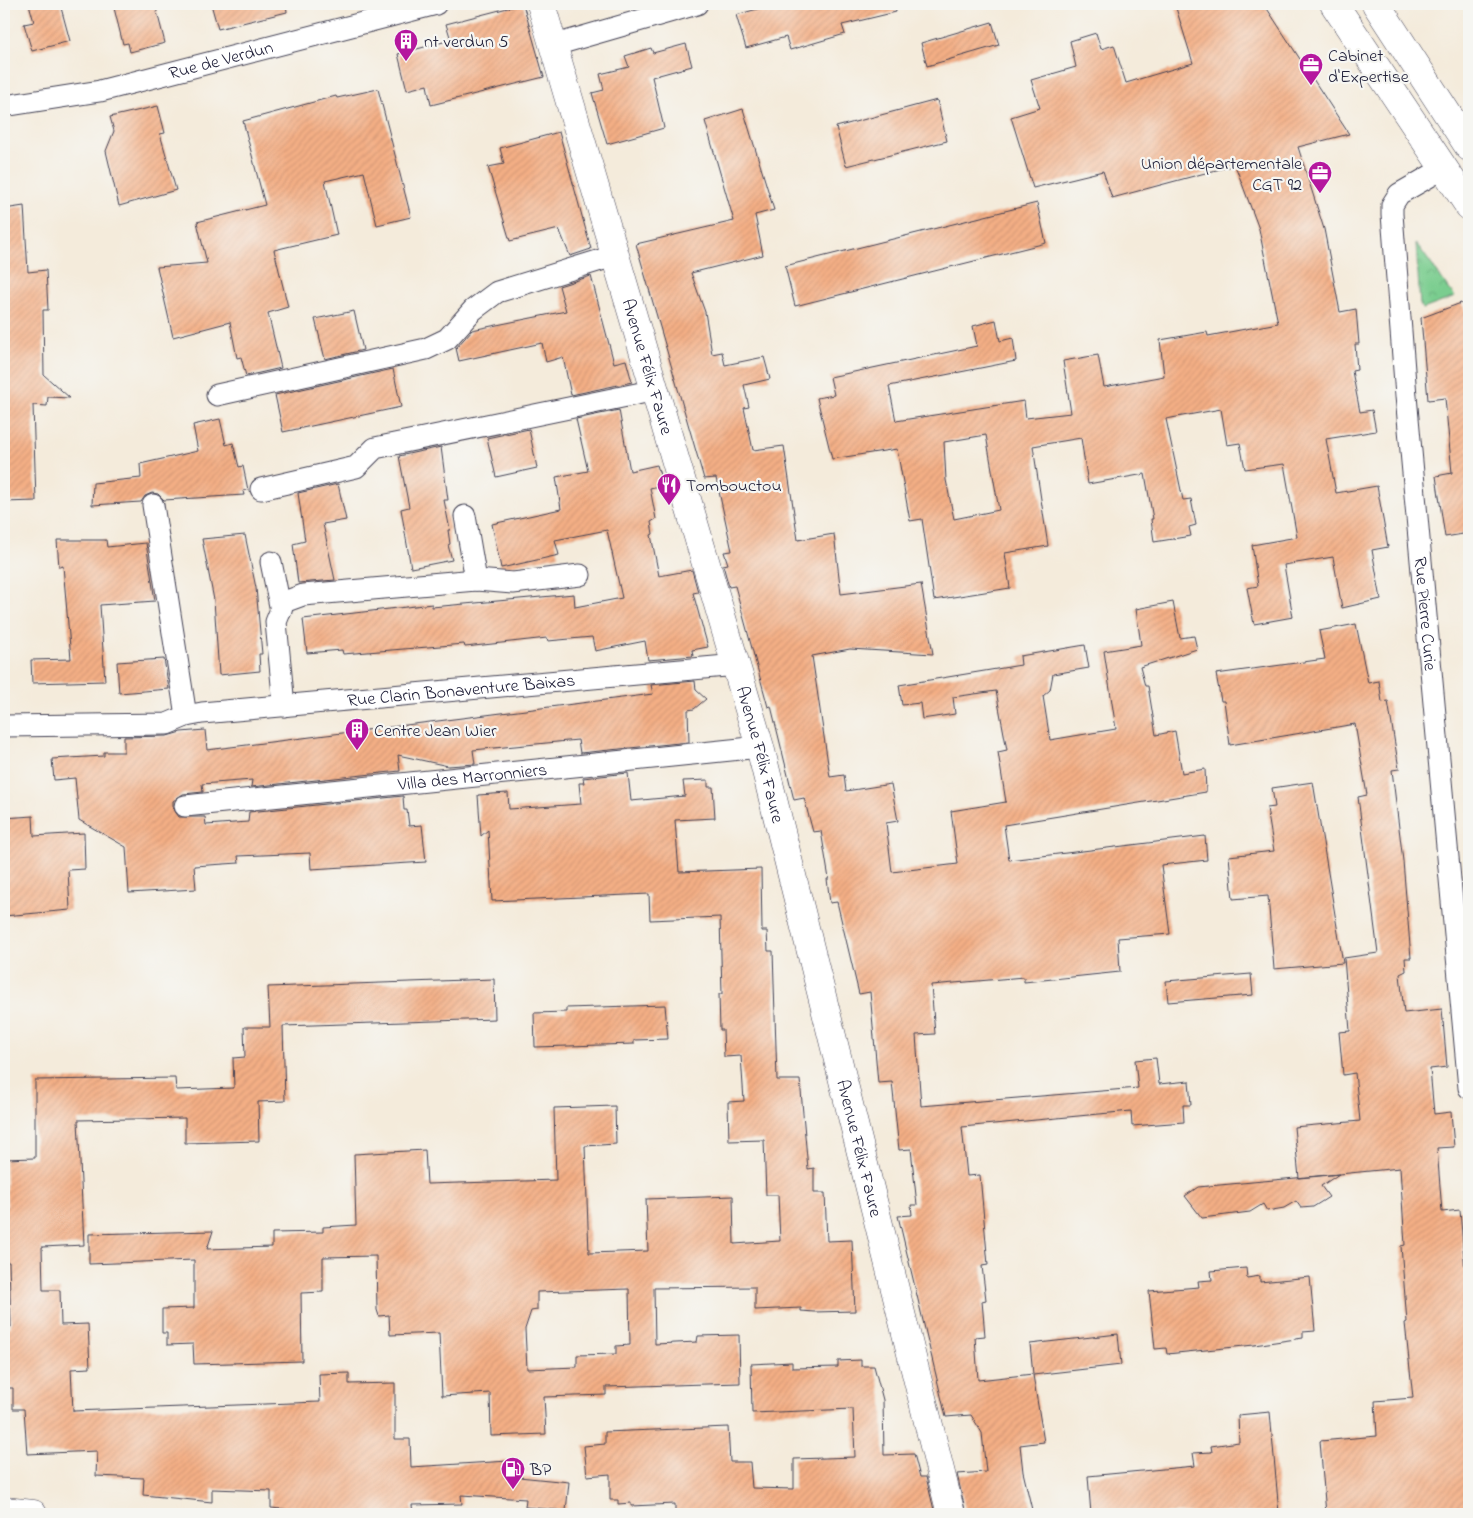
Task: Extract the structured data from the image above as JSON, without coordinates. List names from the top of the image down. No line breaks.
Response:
{"streets":{"street":["Rue de Verdun","Avenue Félix Faure","Rue Pierre Curie","Rue Clarin Bonaventure Baixas","Villa des Marronniers"]},"crossings":[["Avenue Félix Faure","Rue Clarin Bonaventure Baixas"],["Avenue Félix Faure","Villa des Marronniers"]],"places":{"building":["nt verdun 5","Centre Jean Wier"],"office":["Cabinet d'Expertise","Union départementale CGT 92"],"restaurant":["Tombouctou"],"fuel station":["BP"]}}
